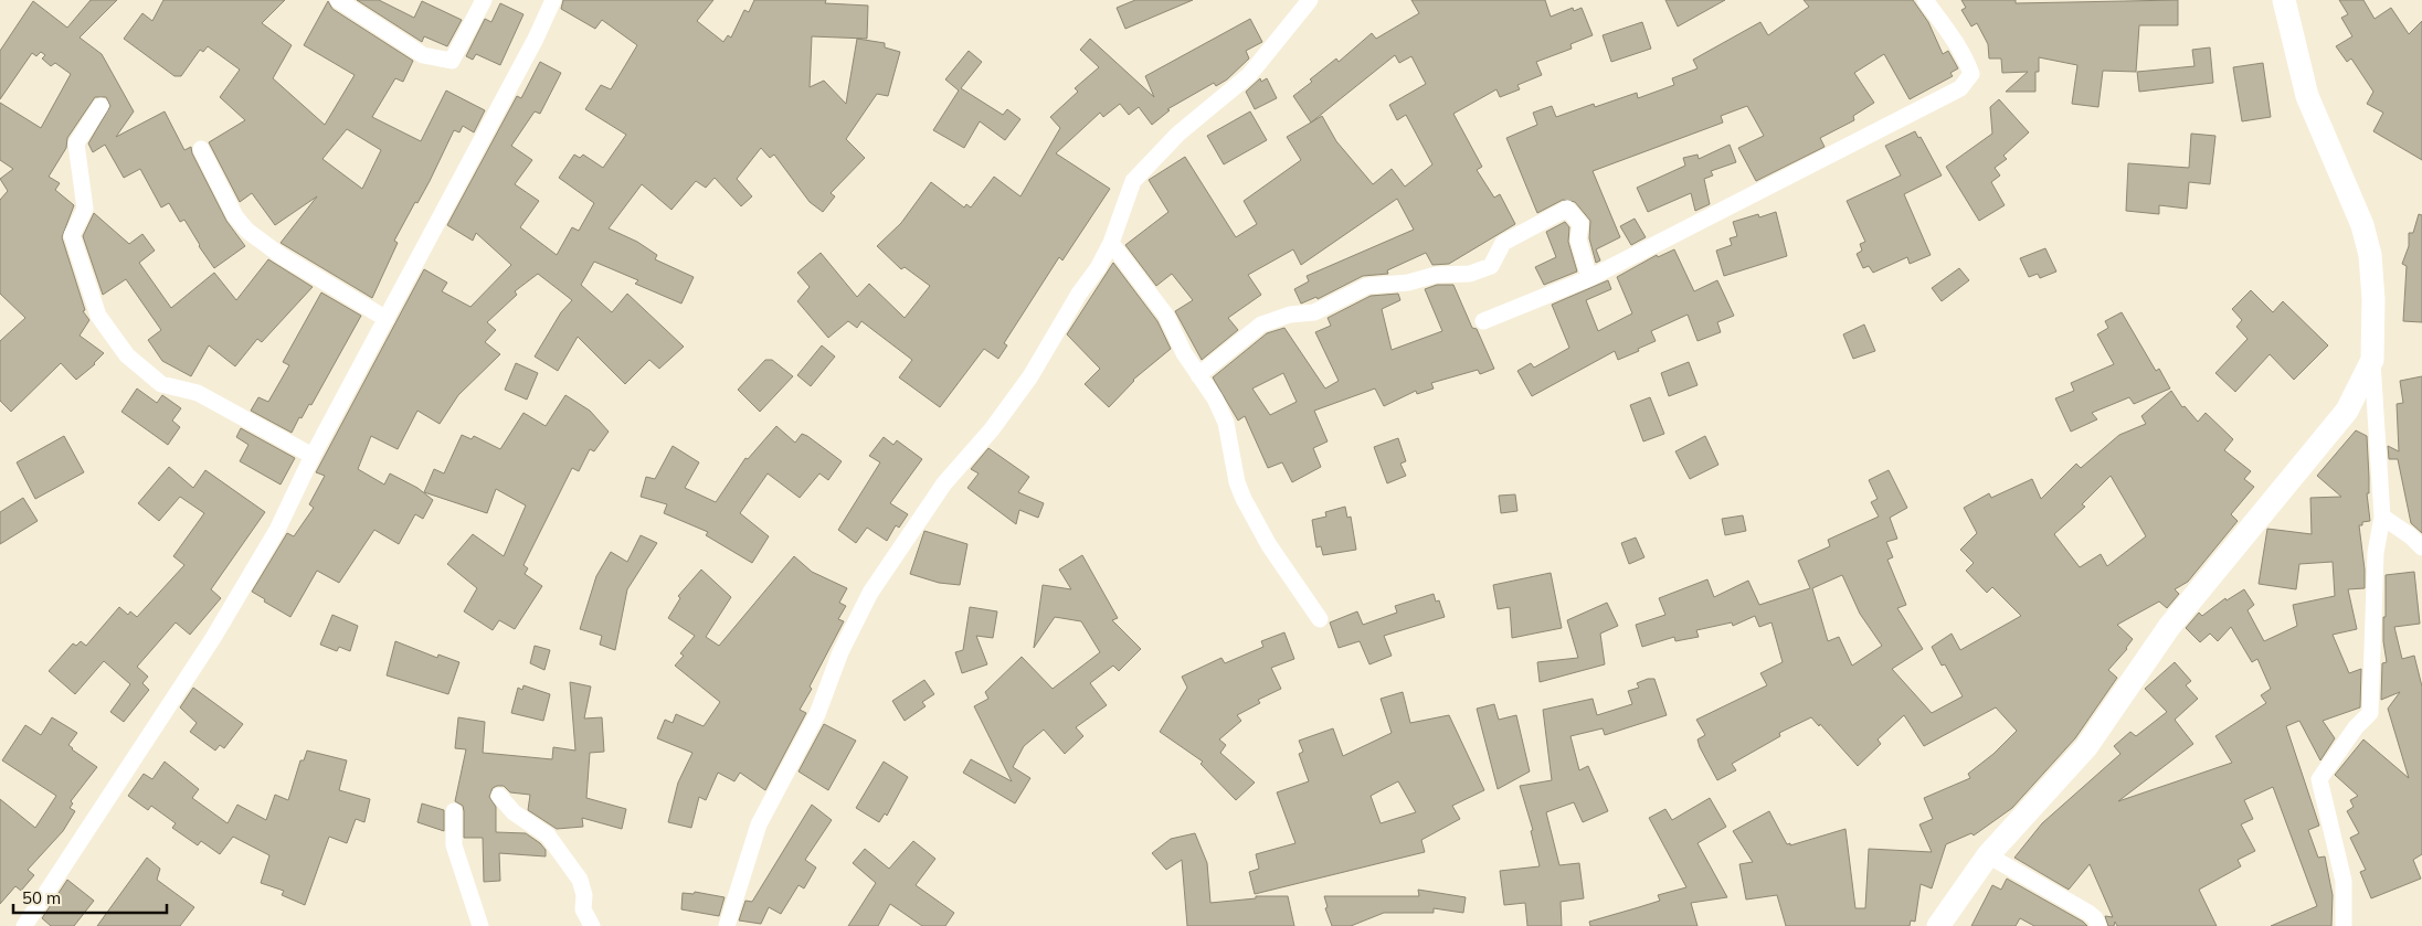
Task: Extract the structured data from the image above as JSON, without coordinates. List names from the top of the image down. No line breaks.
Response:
{"scale_bar":"50 m"}
